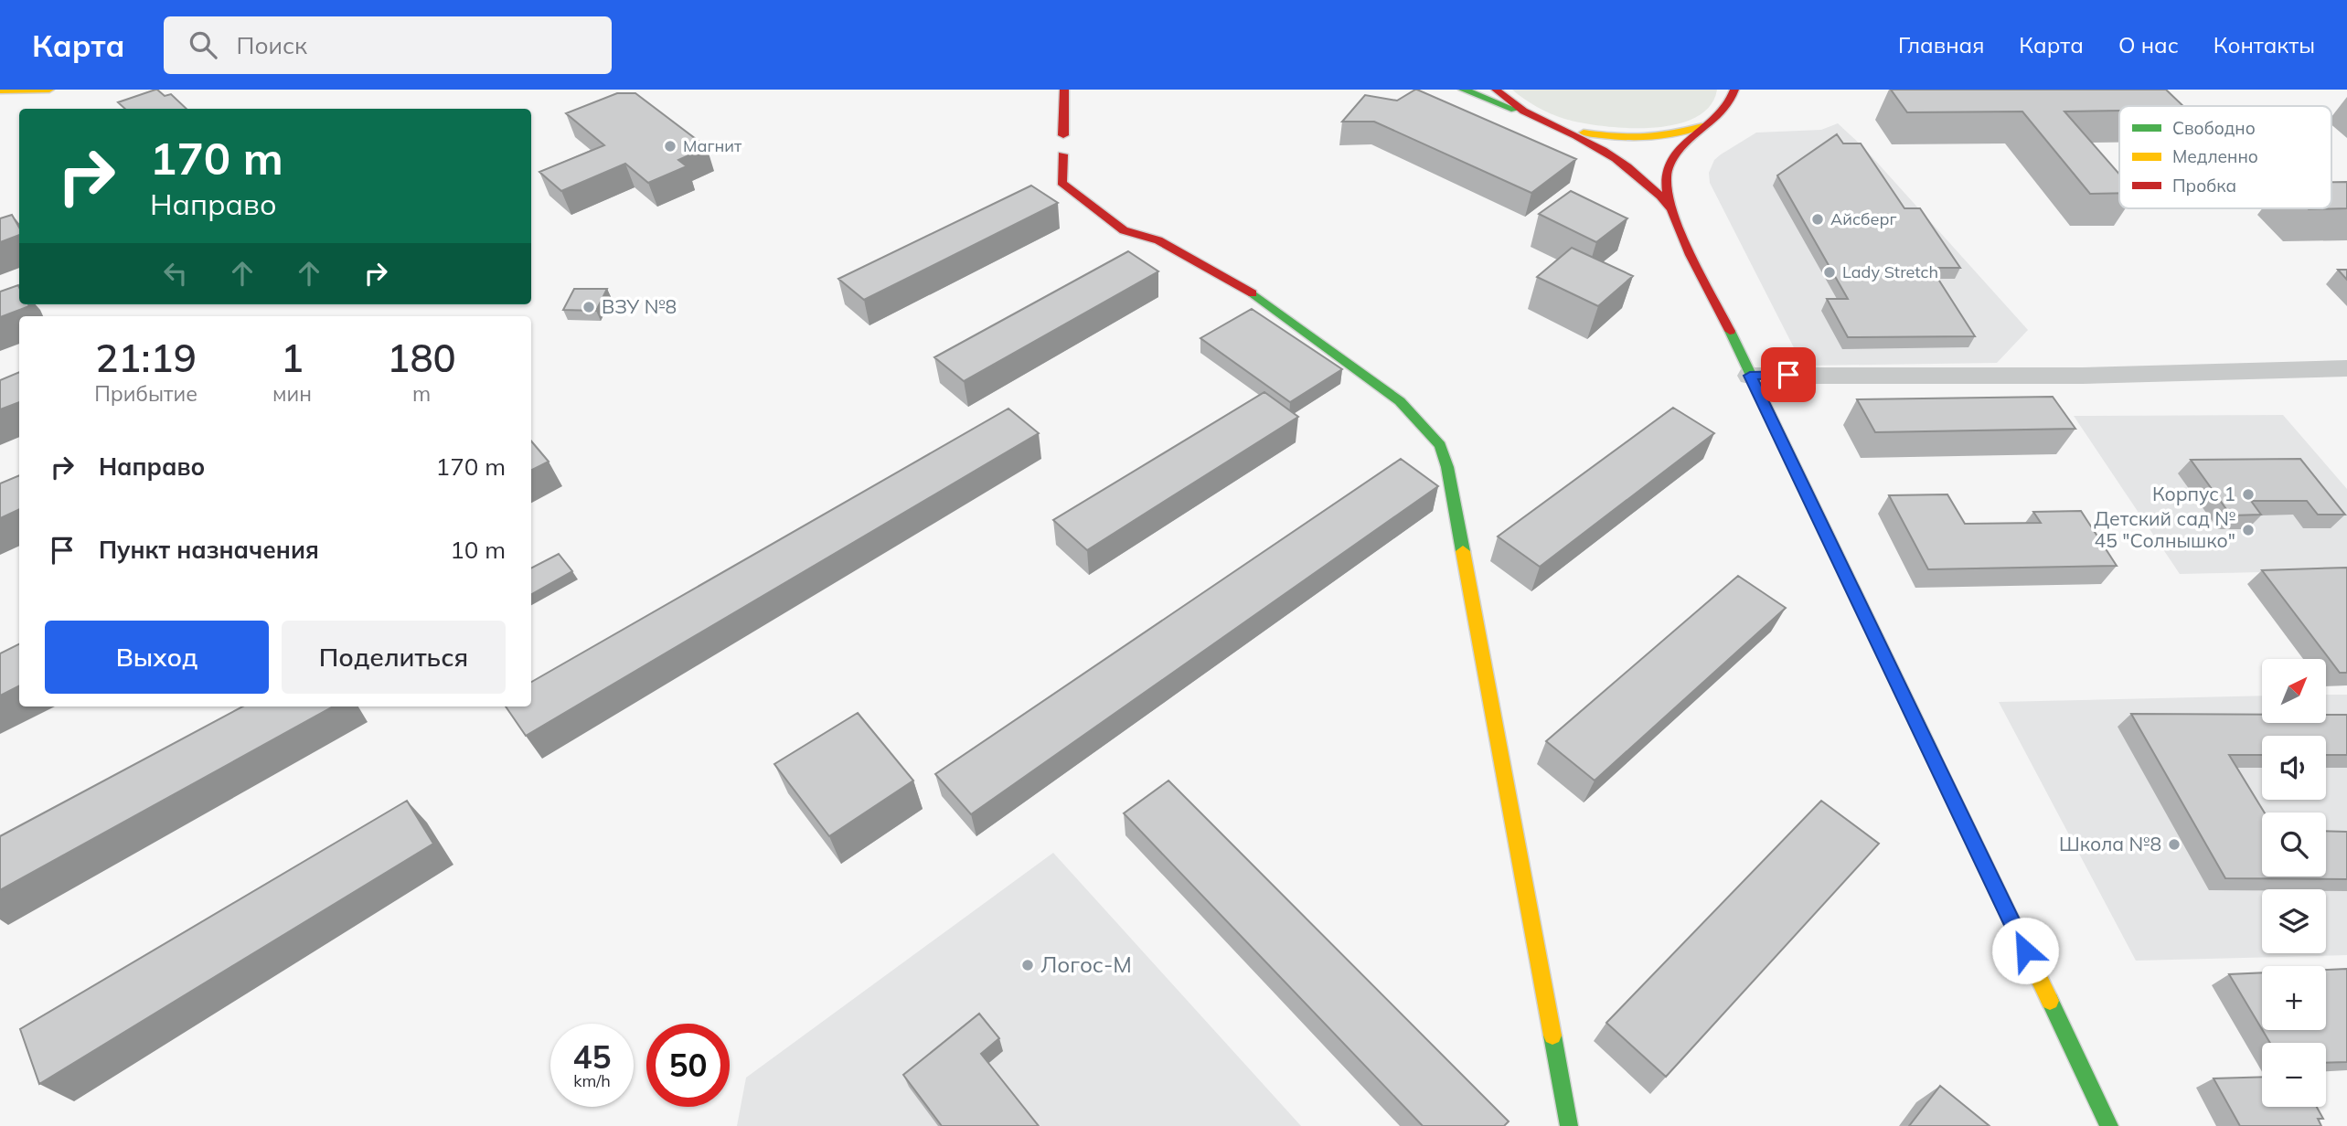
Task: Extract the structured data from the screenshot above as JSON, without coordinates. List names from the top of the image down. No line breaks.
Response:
{"places":["Магнит","Айсберг","Lady Stretch","ВЗУ №8","Корпус 1","Детский сад № 45 \"Солнышко\"","Школа №8","Логос-М"],"legend":["Свободно","Медленно","Пробка"],"north":"top right","page":{"header":"Карта","search":"Поиск","nav":["Главная","Карта","О нас","Контакты"],"turn":["170 m","Направо"],"eta":["21:19","Прибытие","1","мин","180","m"],"list":[{"name":"Направо","value":"170 m"},{"name":"Пункт назначения","value":"10 m"}],"buttons":["Выход","Поделиться"],"map_buttons":["+","−"],"speed":"45 km/h","limit":"50"}}
